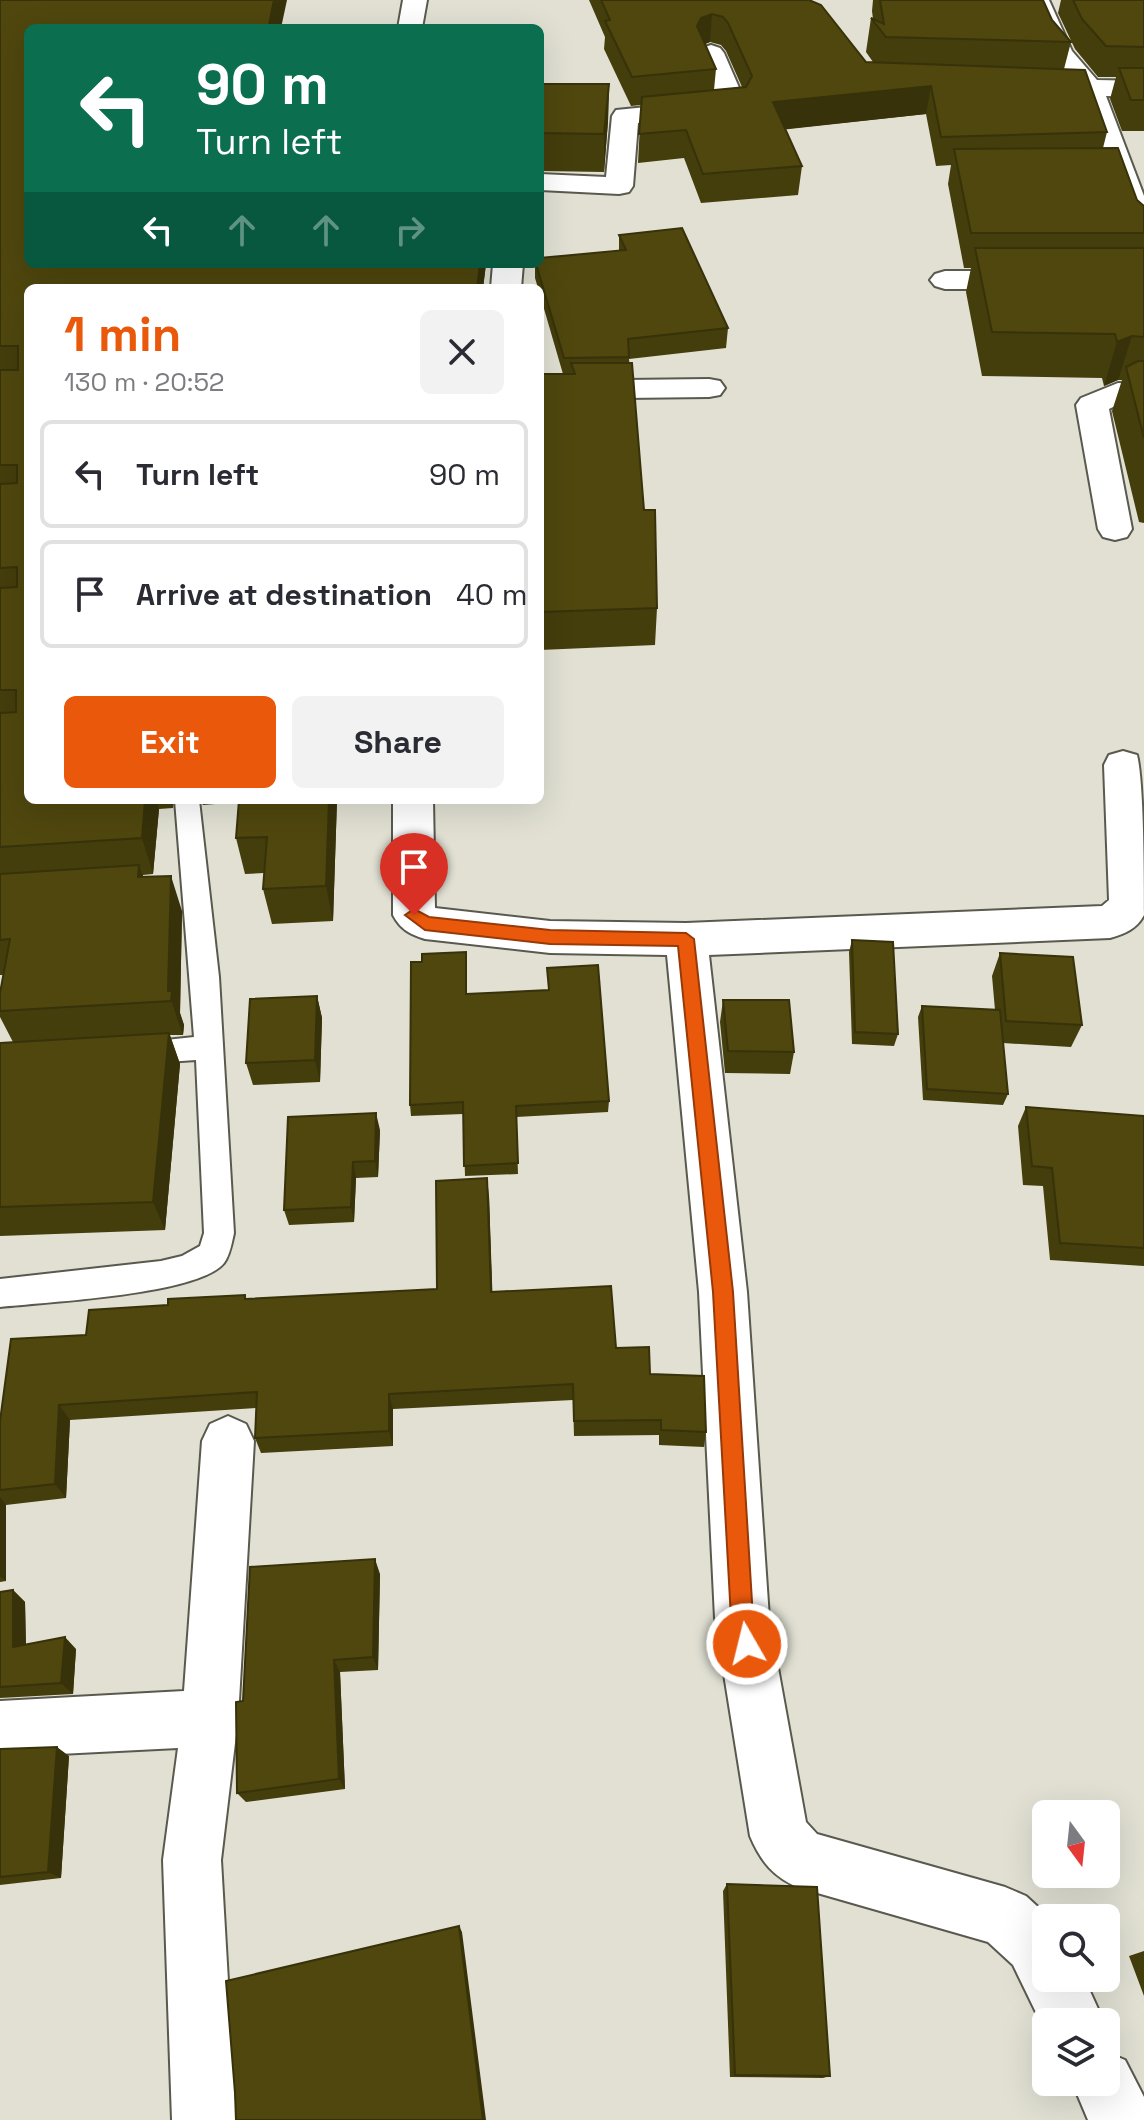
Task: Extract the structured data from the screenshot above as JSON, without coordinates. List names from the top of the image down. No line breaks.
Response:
{"north":"bottom","page":{"turn":["90 m","Turn left"],"heading":["1 min","130 m · 20:52"],"list":[{"name":"Turn left","value":"90 m"},{"name":"Arrive at destination","value":"40 m"}],"buttons":["Exit","Share"]}}
